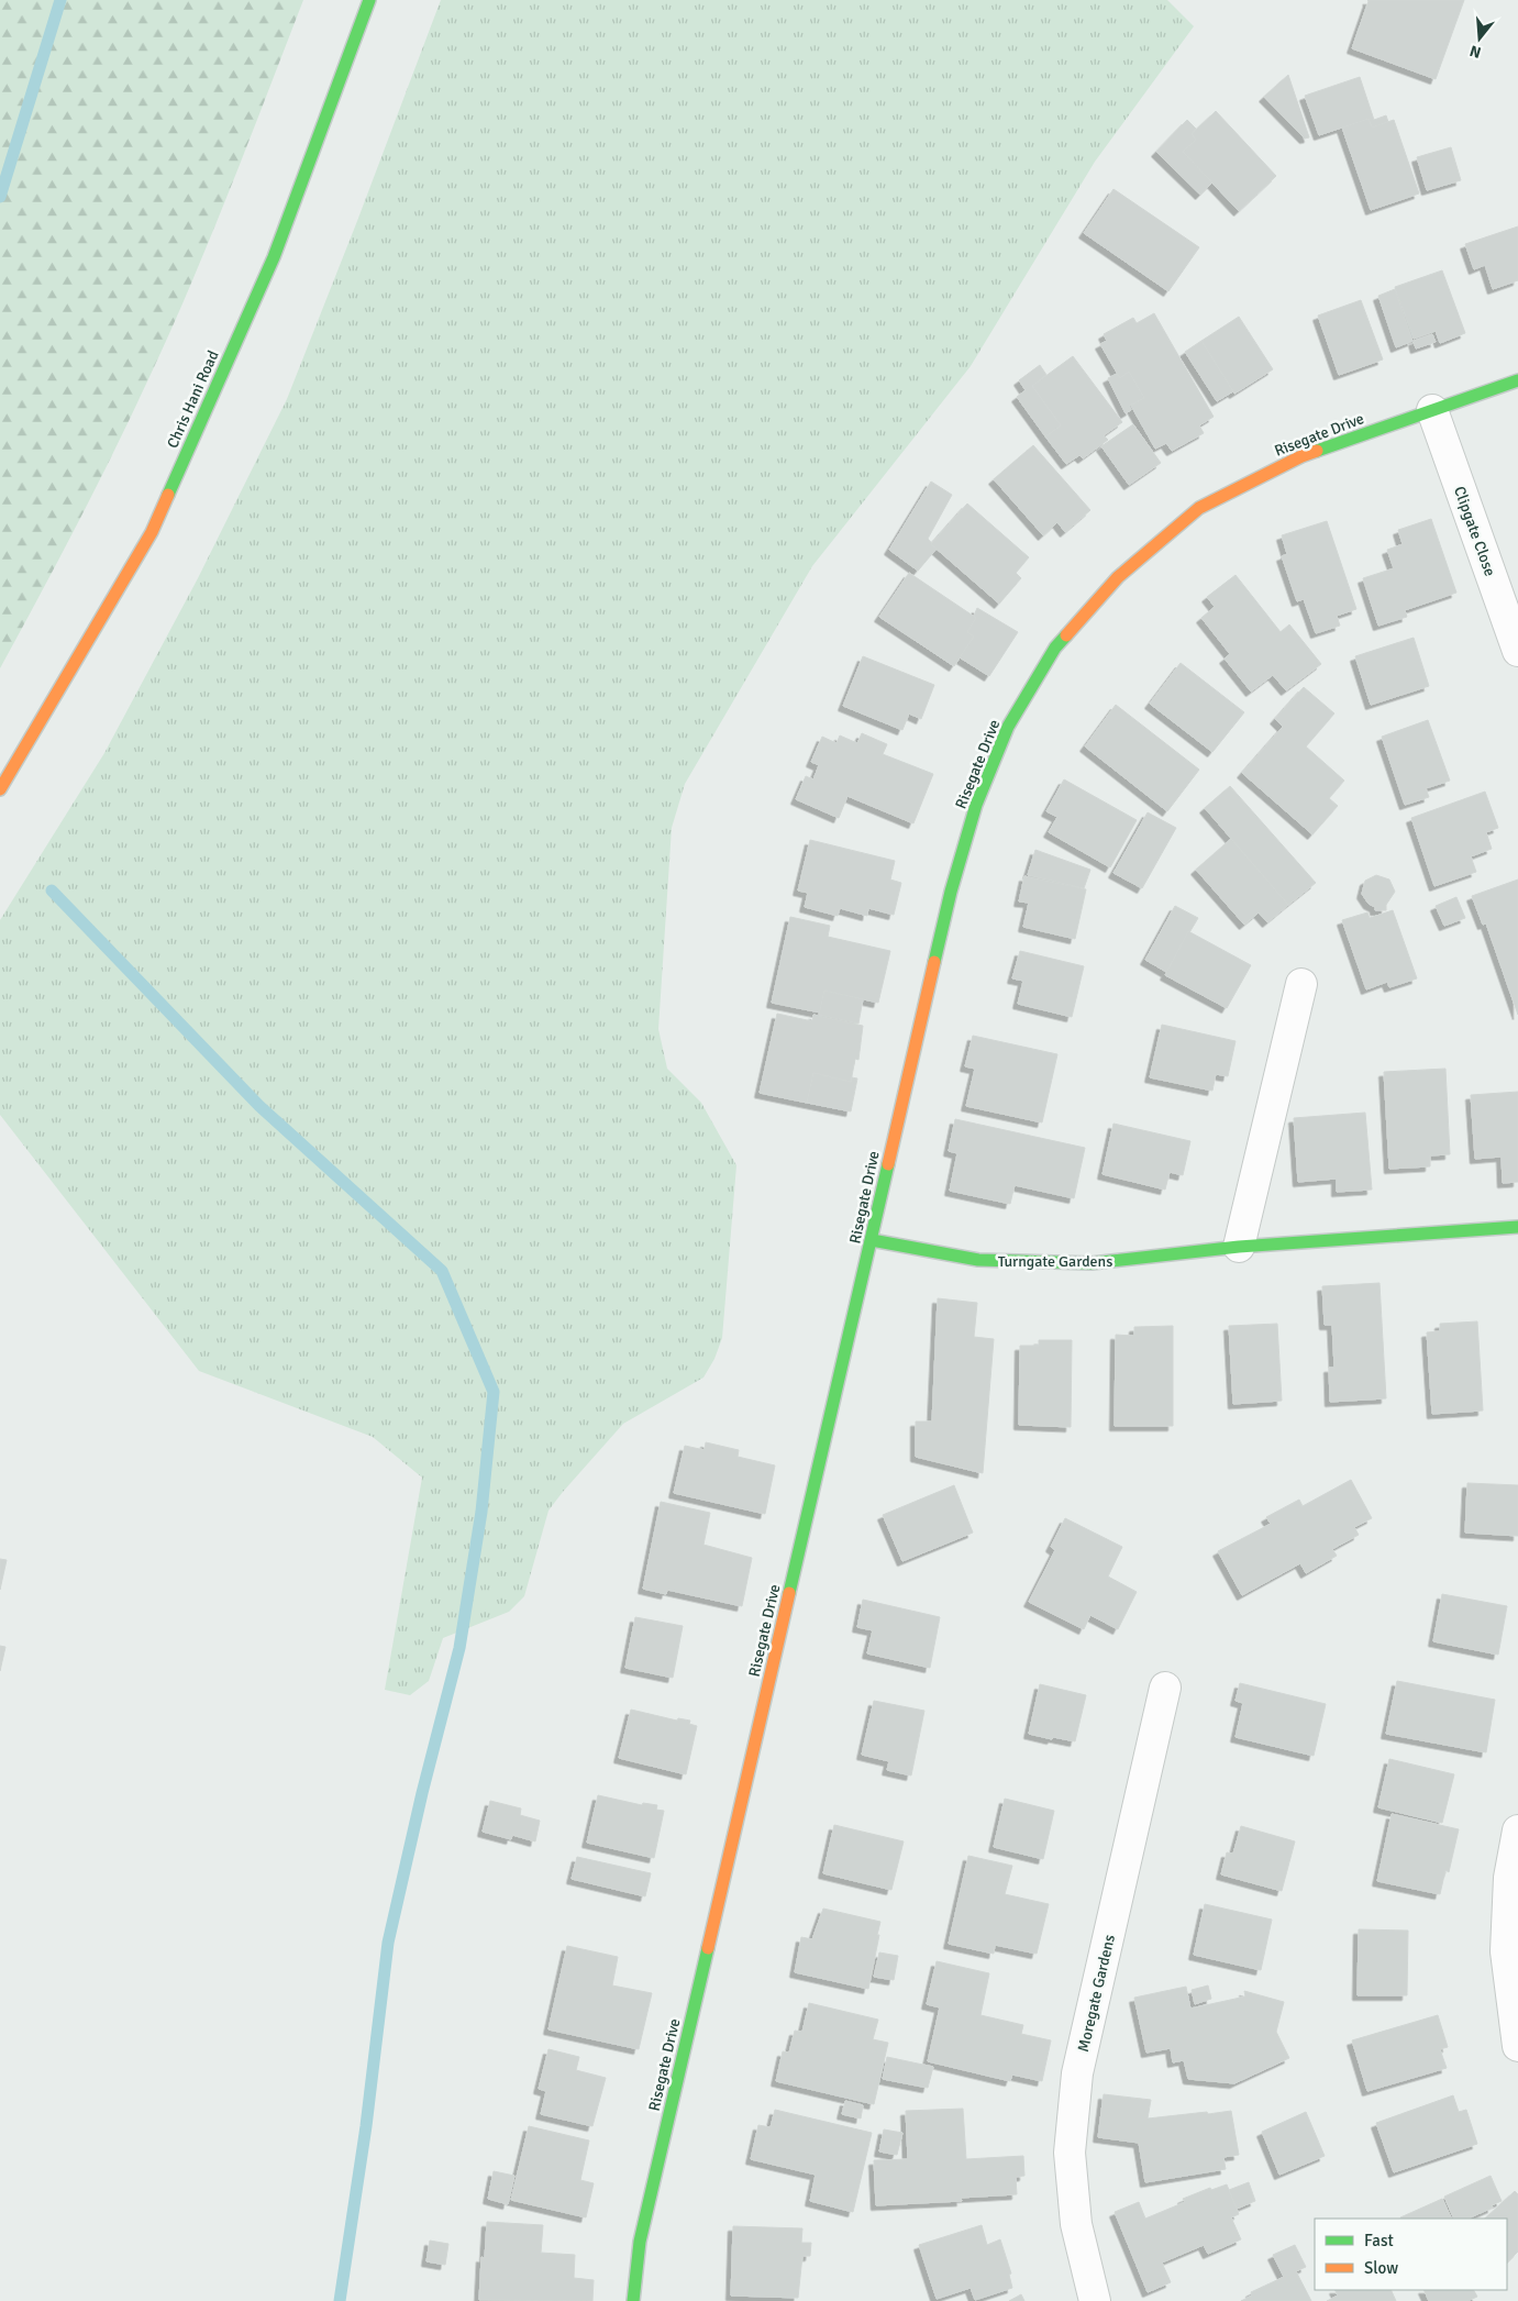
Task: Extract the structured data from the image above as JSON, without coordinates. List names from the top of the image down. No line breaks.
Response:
{"streets":{"street":["Chris Hani Road","Risegate Drive","Clipgate Close","Turngate Gardens","Moregate Gardens"]},"crossings":[["Risegate Drive","Clipgate Close"],["Risegate Drive","Turngate Gardens"]],"legend":["Fast","Slow"],"north":"bottom"}
